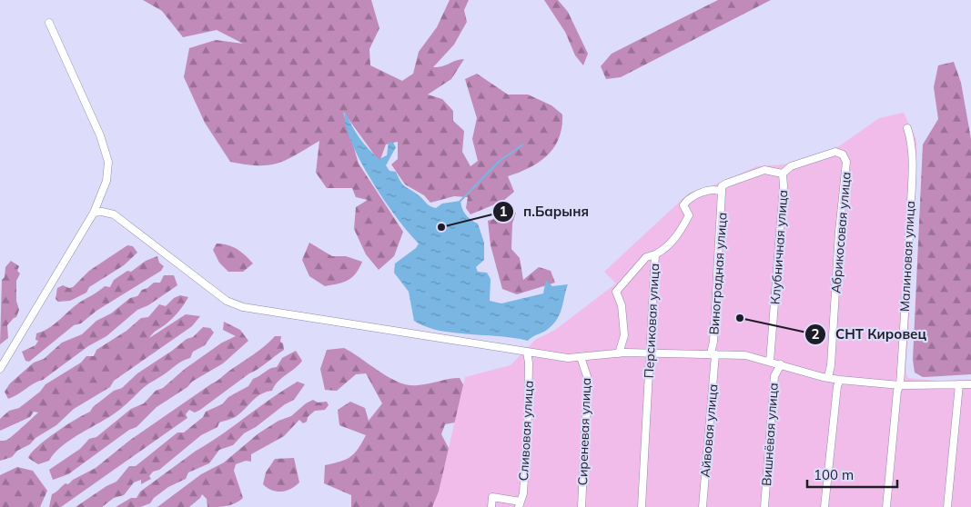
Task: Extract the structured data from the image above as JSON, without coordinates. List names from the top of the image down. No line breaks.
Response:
{"streets":{"street":["Абрикосовая улица","Клубничная улица","Малиновая улица","Виноградная улица","Персиковая улица","Сливовая улица","Айвовая улица","Сиреневая улица","Вишнёвая улица"]},"crossings":[["Абрикосовая улица","Клубничная улица"],["Клубничная улица","Виноградная улица"],["Виноградная улица","Айвовая улица"]],"places":["п.Барыня","СНТ Кировец"],"scale_bar":"100 m"}
